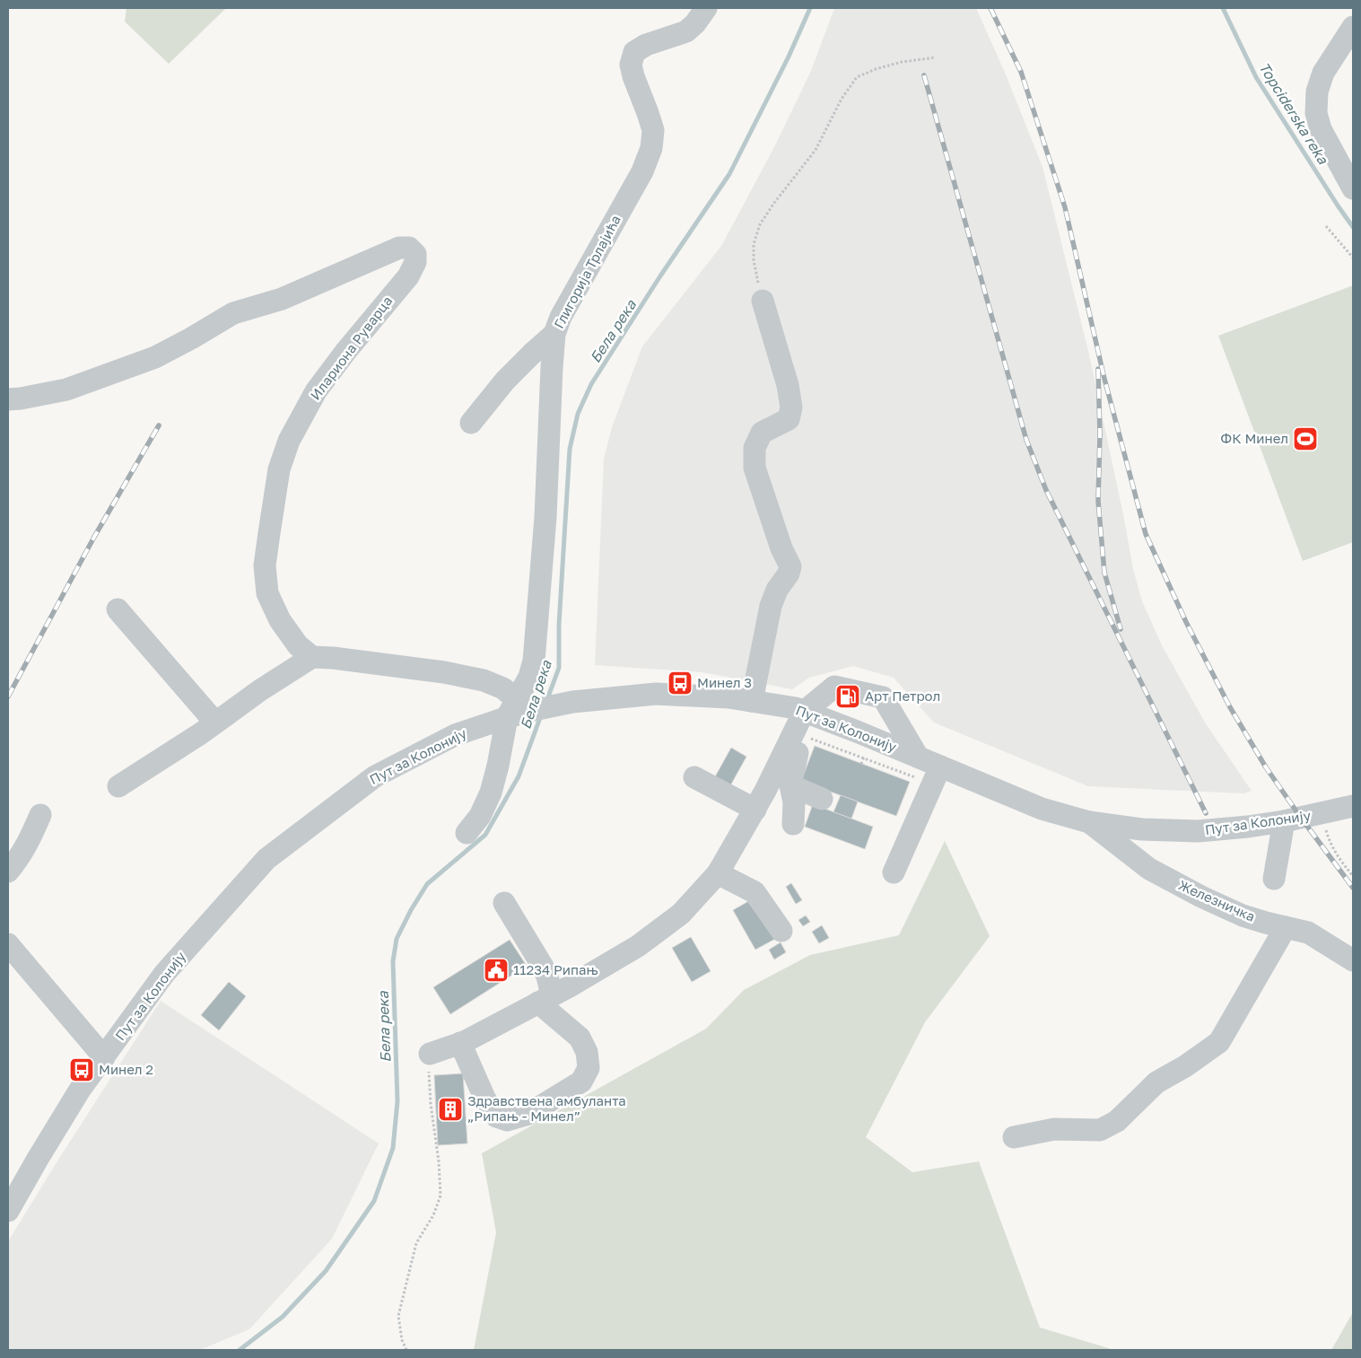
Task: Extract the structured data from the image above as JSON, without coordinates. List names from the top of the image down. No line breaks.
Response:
{"streets":{"street":["Глигорија Трлајића","Илариона Руварца","Пут за Колонију","Железничка"]},"crossings":[["Глигорија Трлајића","Пут за Колонију"],["Пут за Колонију","Железничка"]],"water":["Topciderska reka","Бела река"],"places":{"sports":["ФК Минел"],"bus stop":["Минел 3","Минел 2"],"fuel station":["Арт Петрол"],"public building":["11234 Рипањ"],"building":["Здравствена амбуланта „Рипањ - Минел”"]}}
